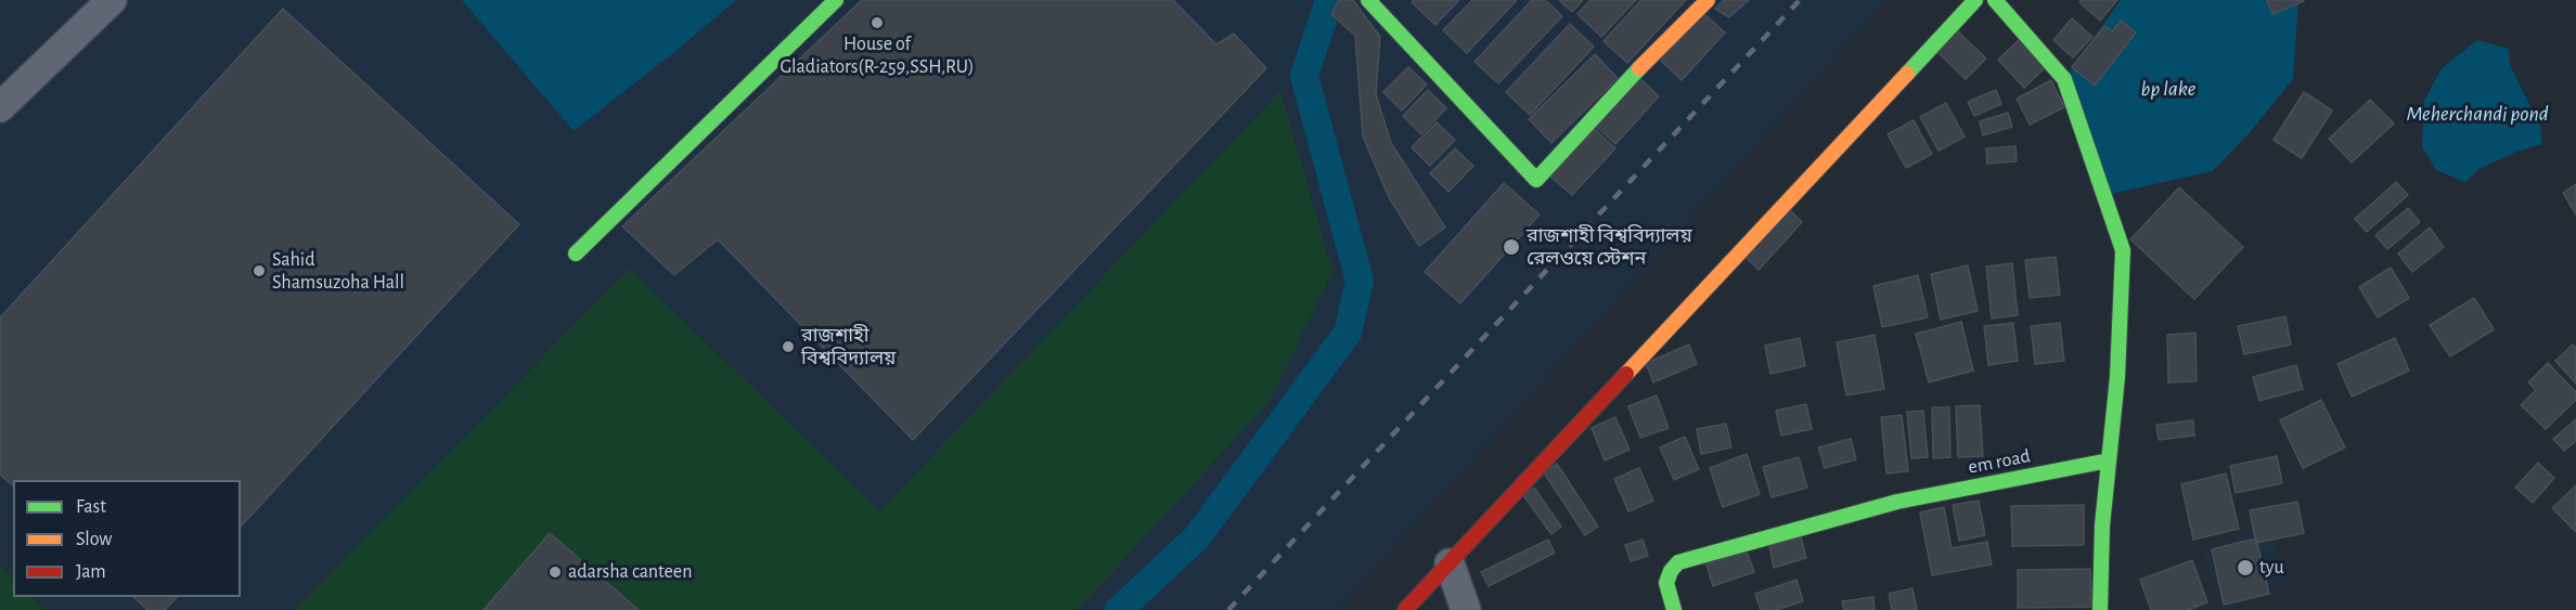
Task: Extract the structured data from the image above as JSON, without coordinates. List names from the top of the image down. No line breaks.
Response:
{"streets":{"street":["em road"]},"water":["bp lake","Meherchandi pond"],"places":["House of Gladiators(R-259,SSH,RU)","রাজশাহী বিশ্ববিদ্যালয় রেলওয়ে স্টেশন","Sahid Shamsuzoha Hall","রাজশাহী বিশ্ববিদ্যালয়","tyu","adarsha canteen"],"legend":["Fast","Slow","Jam"]}
